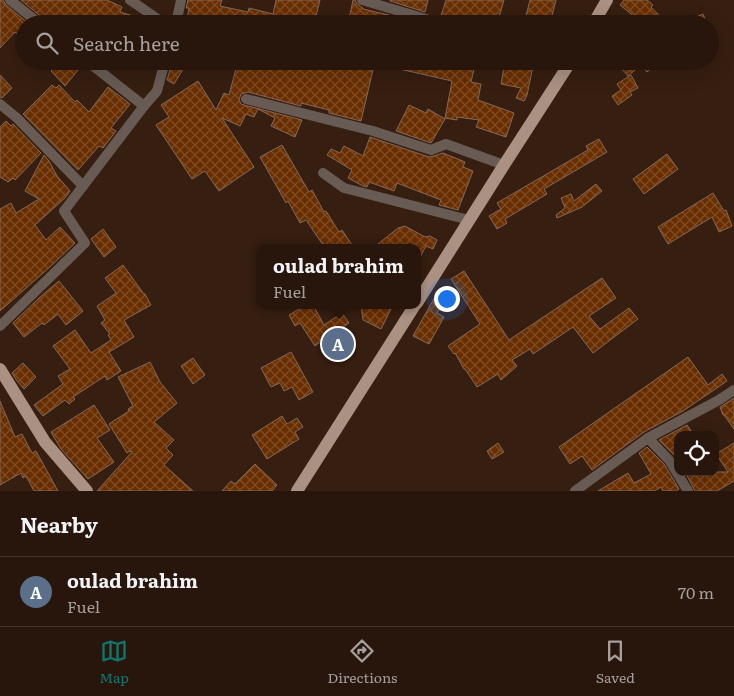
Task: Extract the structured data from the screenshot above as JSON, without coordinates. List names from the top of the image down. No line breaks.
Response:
{"page":{"search":"Search here","popup":["oulad brahim","Fuel"],"pins":"A","heading":"Nearby","list":[{"mark":"A","name":"oulad brahim","note":"Fuel","value":"70 m"}],"nav":["Map","Directions","Saved"]}}
